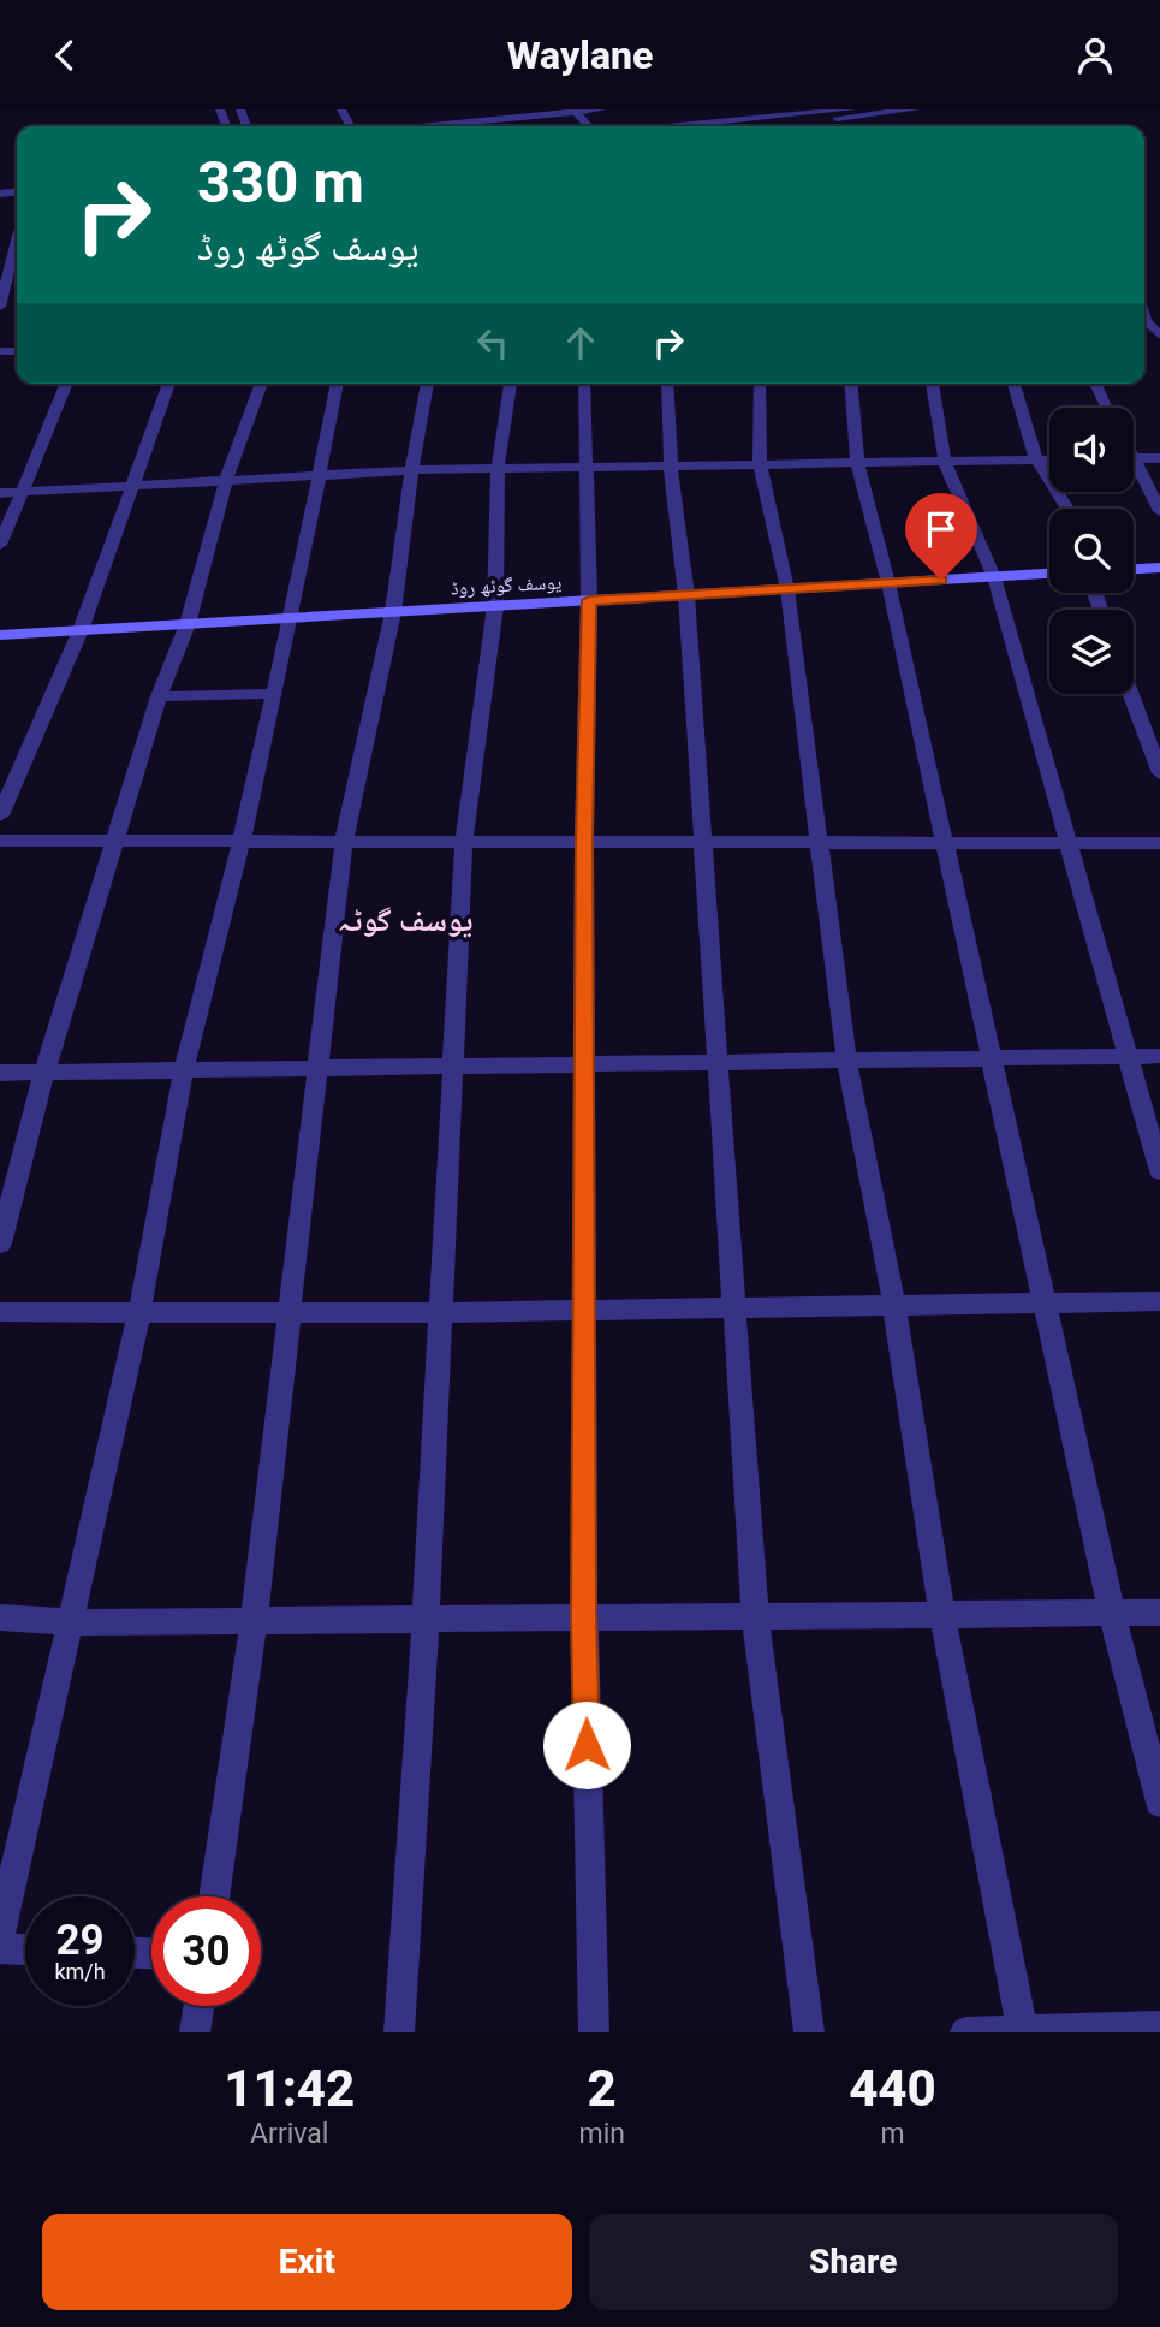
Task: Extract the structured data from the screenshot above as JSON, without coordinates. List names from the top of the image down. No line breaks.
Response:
{"streets":{"street":["یوسف گوٹھ روڈ"]},"districts":["یوسف گوٹہ"],"page":{"header":"Waylane","turn":["330 m","یوسف گوٹھ روڈ"],"speed":"29 km/h","limit":"30","eta":["11:42","Arrival","2","min","440","m"],"buttons":["Exit","Share"]}}
